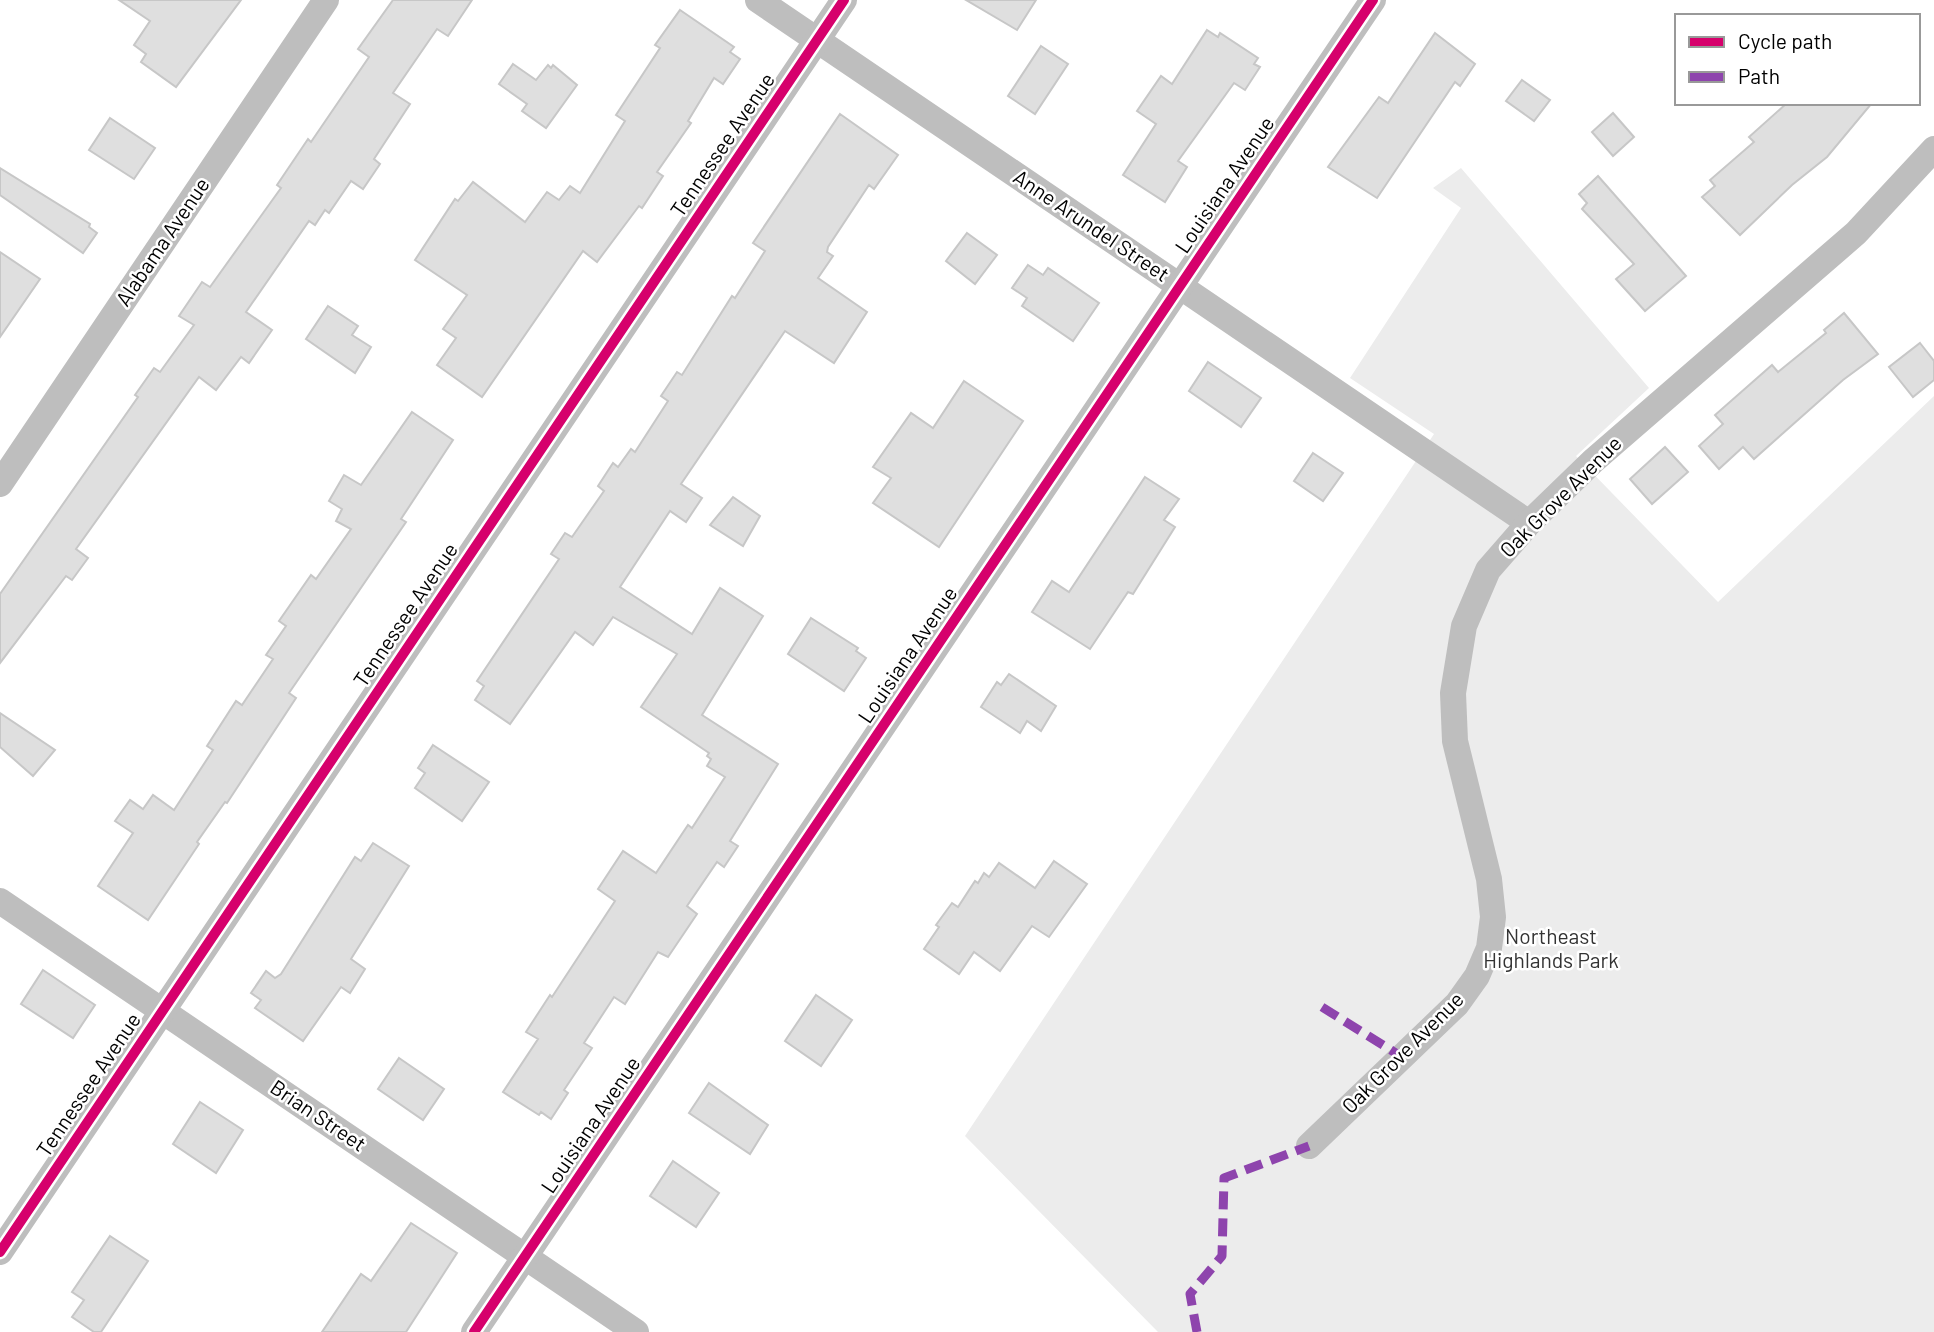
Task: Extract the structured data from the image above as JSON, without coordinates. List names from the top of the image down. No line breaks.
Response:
{"streets":{"street":["Tennessee Avenue","Louisiana Avenue","Anne Arundel Street","Alabama Avenue","Oak Grove Avenue","Brian Street"]},"crossings":[["Tennessee Avenue","Anne Arundel Street"],["Tennessee Avenue","Brian Street"],["Louisiana Avenue","Anne Arundel Street"],["Louisiana Avenue","Brian Street"],["Anne Arundel Street","Oak Grove Avenue"]],"parks":["Northeast Highlands Park"],"legend":["Cycle path","Path"]}
